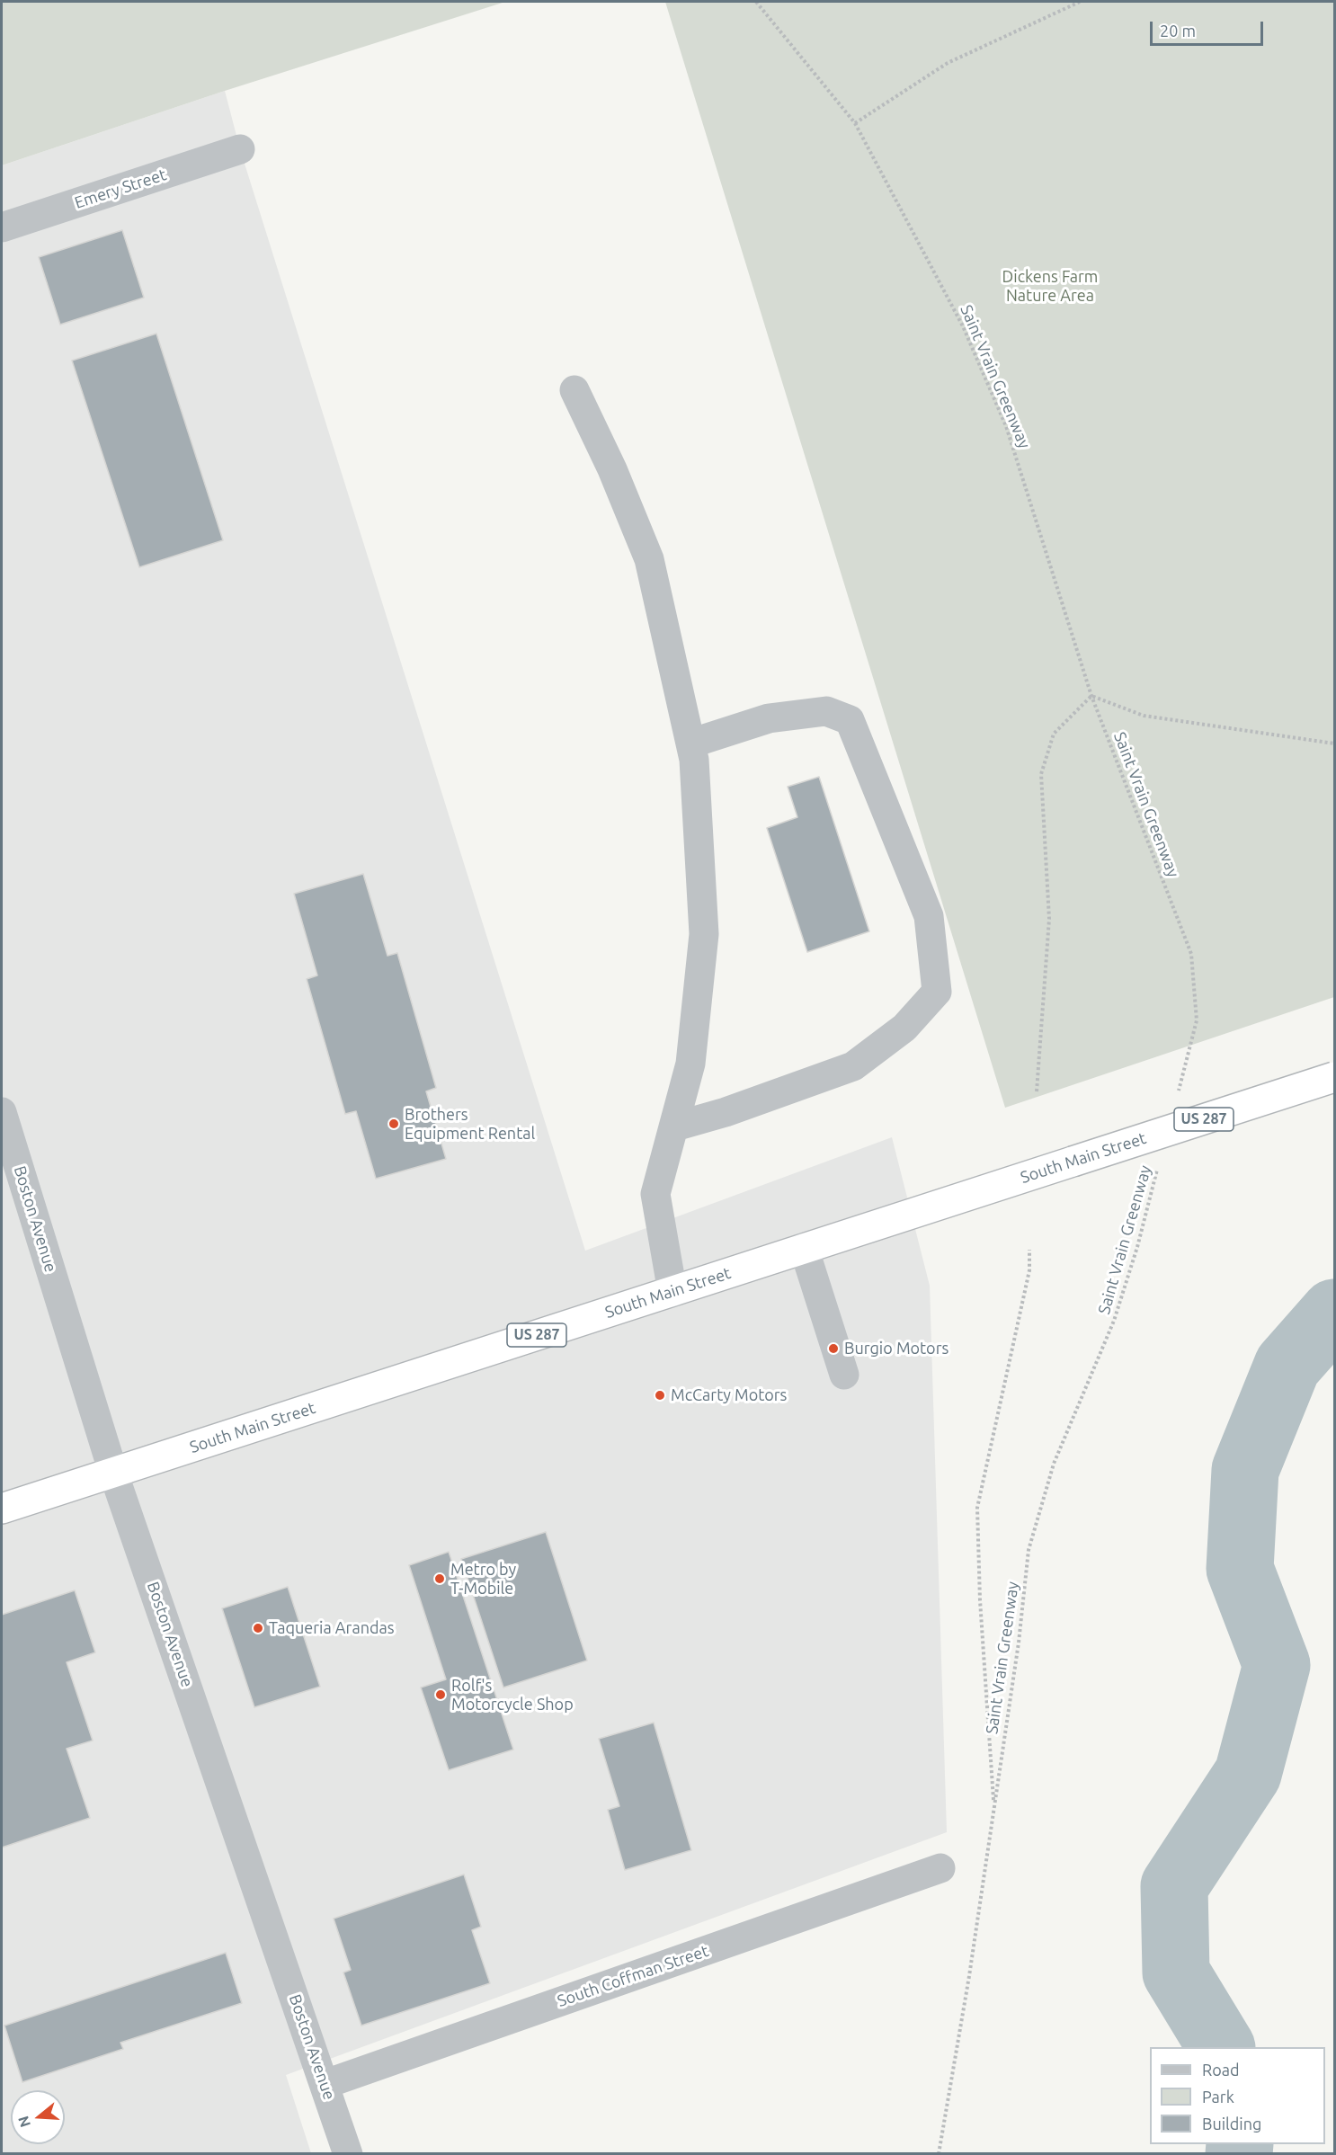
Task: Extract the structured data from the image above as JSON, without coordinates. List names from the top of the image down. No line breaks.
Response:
{"streets":{"highway":["US 287","South Main Street"],"street":["Emery Street","Boston Avenue","South Coffman Street"],"path":["Saint Vrain Greenway"]},"crossings":[["South Main Street","Boston Avenue"],["Boston Avenue","South Coffman Street"]],"parks":["Dickens Farm Nature Area"],"places":["Brothers Equipment Rental","Burgio Motors","McCarty Motors","Metro by T-Mobile","Taqueria Arandas","Rolf's Motorcycle Shop"],"legend":["Road","Park","Building"],"scale_bar":"20 m","north":"left"}
